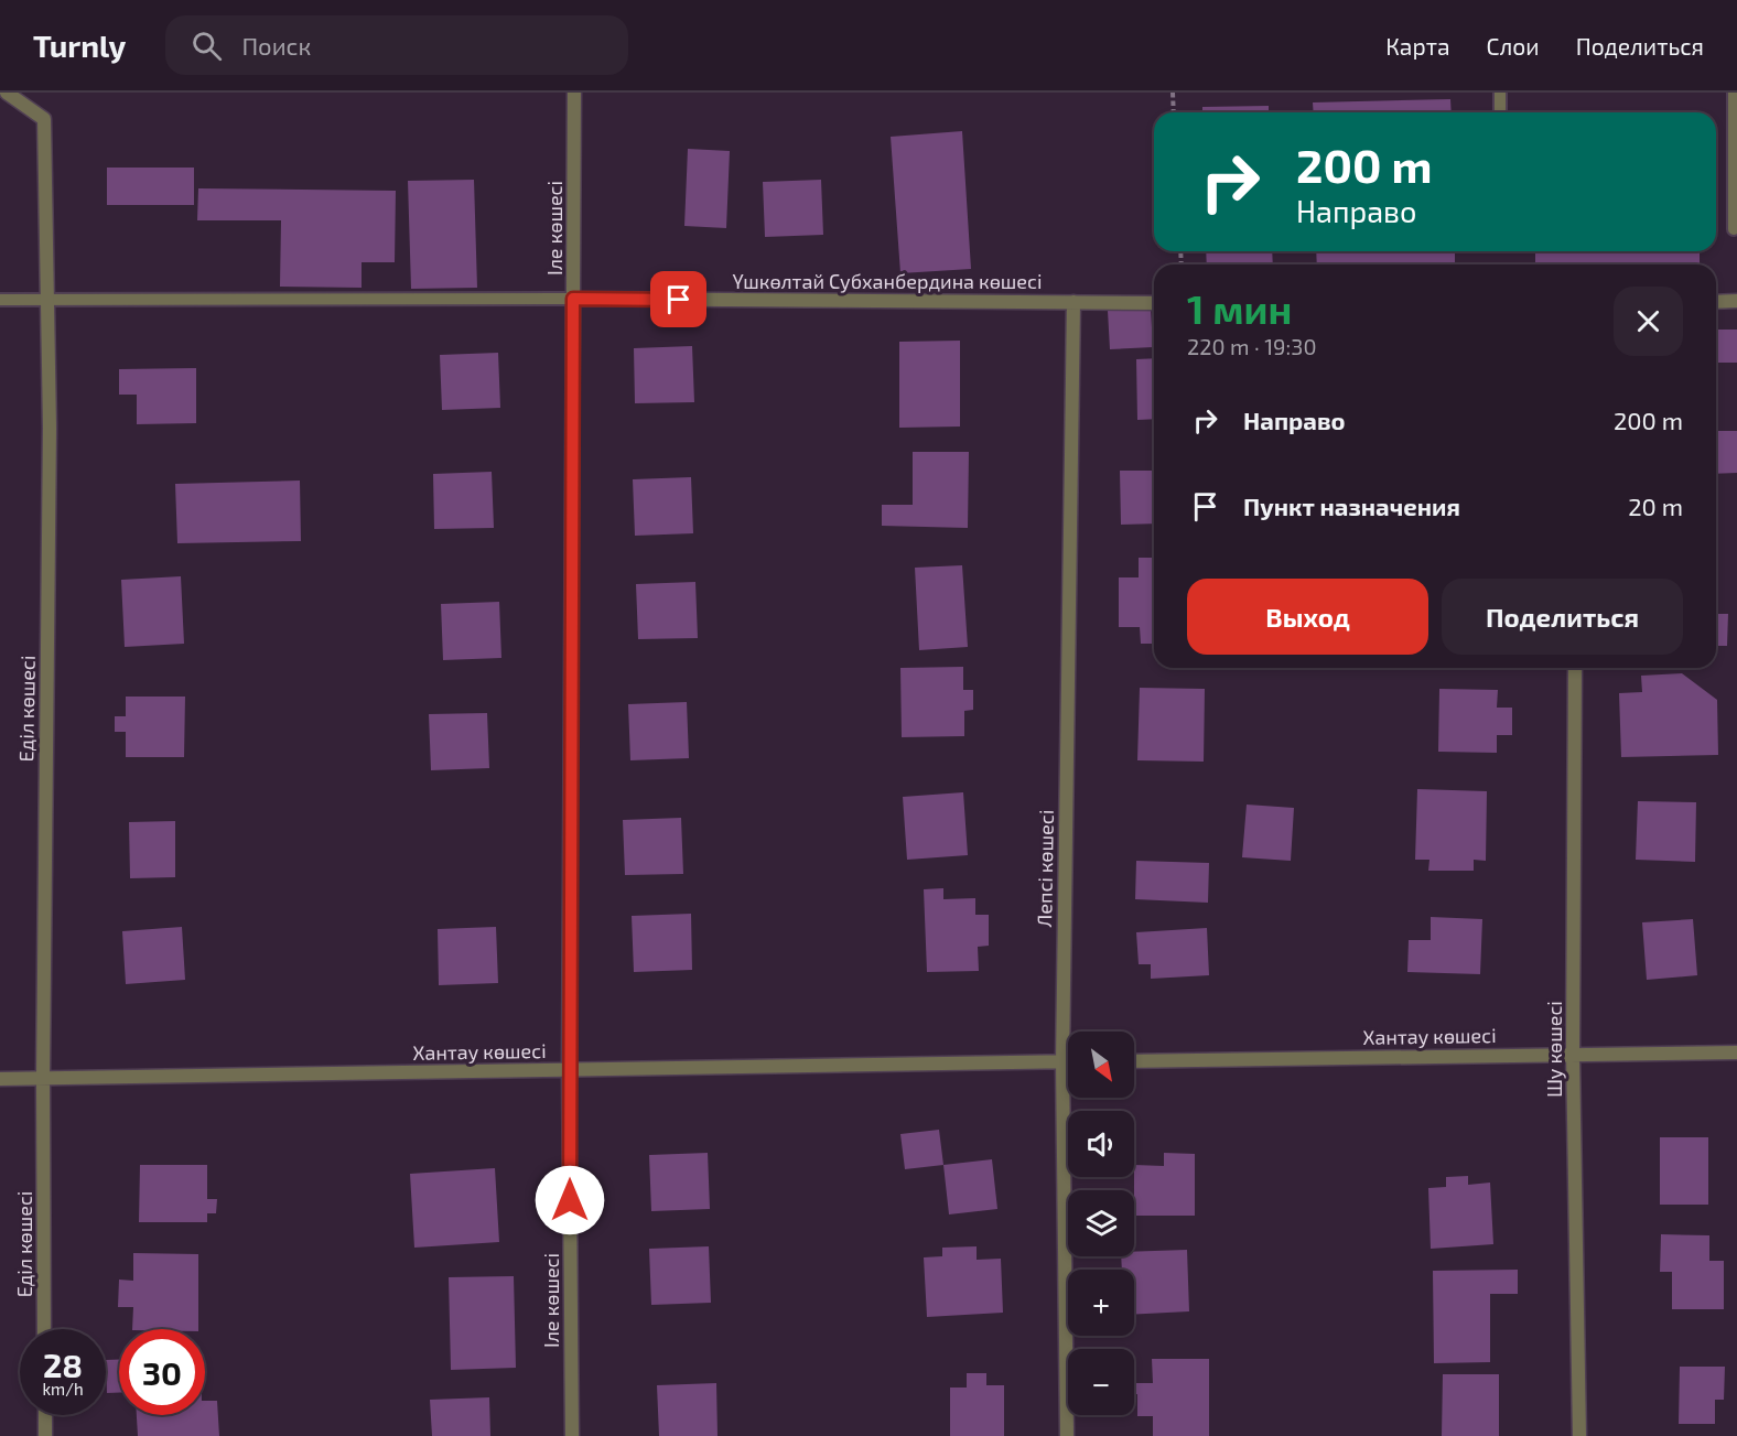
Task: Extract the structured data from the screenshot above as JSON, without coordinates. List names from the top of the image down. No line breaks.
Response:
{"streets":{"street":["Іле көшесі","Үшкөлтай Субханбердина көшесі","Еділ көшесі","Лепсі көшесі","Хантау көшесі","Шу көшесі"]},"crossings":[["Іле көшесі","Үшкөлтай Субханбердина көшесі"],["Іле көшесі","Хантау көшесі"],["Үшкөлтай Субханбердина көшесі","Лепсі көшесі"],["Еділ көшесі","Хантау көшесі"],["Лепсі көшесі","Хантау көшесі"],["Хантау көшесі","Шу көшесі"]],"north":"bottom right","page":{"header":"Turnly","search":"Поиск","nav":["Карта","Слои","Поделиться"],"turn":["200 m","Направо"],"heading":["1 мин","220 m · 19:30"],"list":[{"name":"Направо","value":"200 m"},{"name":"Пункт назначения","value":"20 m"}],"buttons":["Выход","Поделиться"],"map_buttons":["+","−"],"speed":"28 km/h","limit":"30"}}
